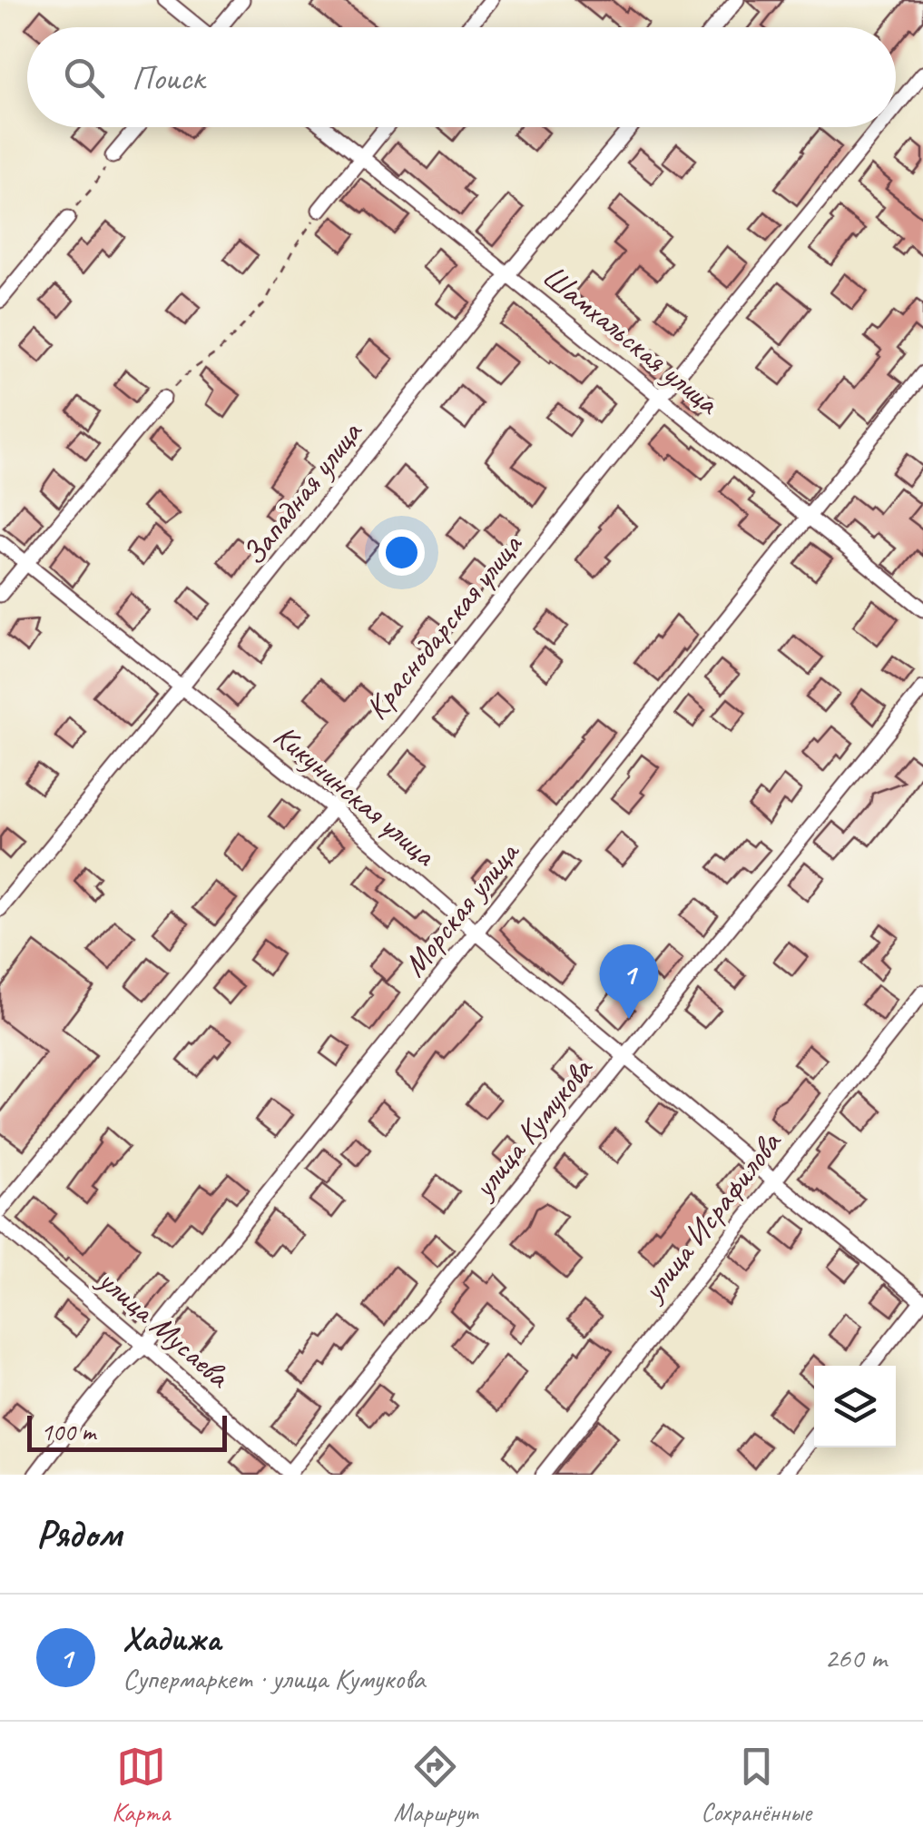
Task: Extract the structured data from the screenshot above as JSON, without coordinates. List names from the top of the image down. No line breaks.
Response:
{"streets":{"street":["Шамхальская улица","Западная улица","Краснодарская улица","Кикунинская улица","Морская улица","улица Кумукова","улица Исрафилова","улица Мусаева"]},"crossings":[["Шамхальская улица","Западная улица"],["Шамхальская улица","Краснодарская улица"],["Шамхальская улица","Морская улица"],["Западная улица","Кикунинская улица"],["Краснодарская улица","Кикунинская улица"],["Кикунинская улица","Морская улица"],["Кикунинская улица","улица Кумукова"],["Кикунинская улица","улица Исрафилова"],["Морская улица","улица Мусаева"],["улица Кумукова","улица Мусаева"]],"scale_bar":"100 m","page":{"search":"Поиск","pins":"1","scale":"100 m","heading":"Рядом","list":[{"mark":"1","name":"Хадижа","note":"Супермаркет · улица Кумукова","value":"260 m"}],"nav":["Карта","Маршрут","Сохранённые"]}}
